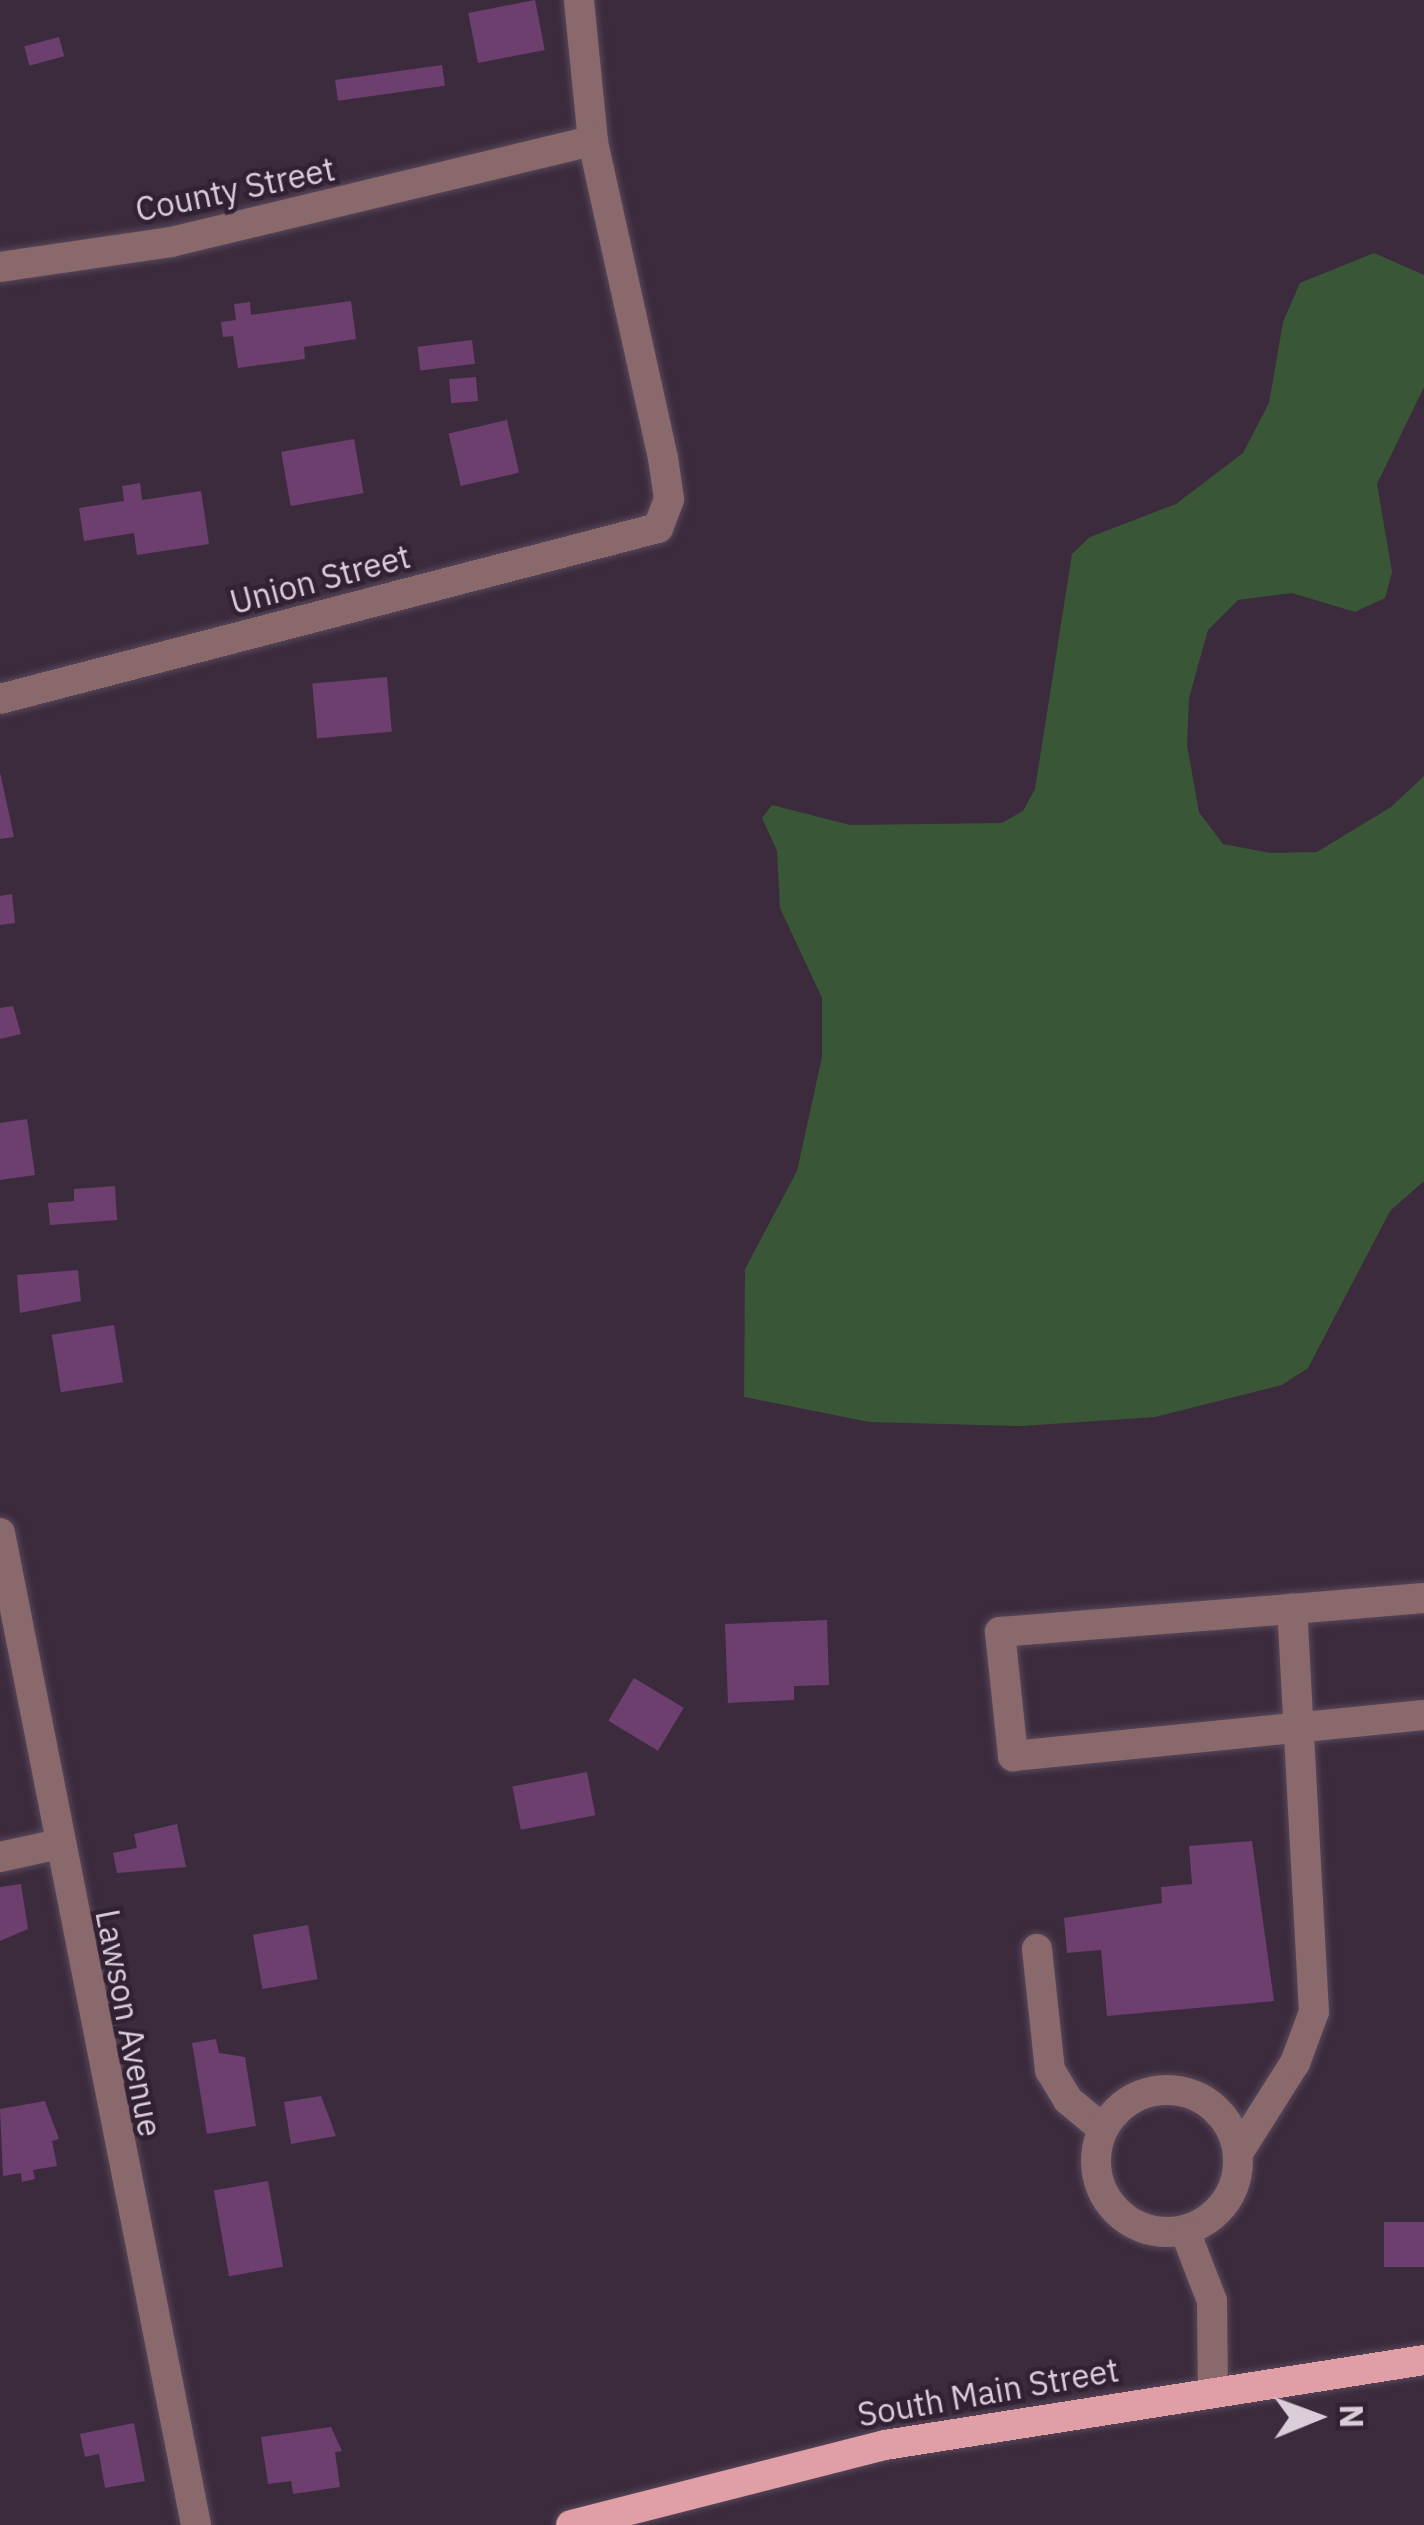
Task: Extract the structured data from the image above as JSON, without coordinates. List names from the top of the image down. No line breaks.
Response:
{"streets":{"main road":["South Main Street"],"street":["County Street","Union Street","Lawson Avenue"]},"crossings":[["County Street","Union Street"]],"north":"right"}
